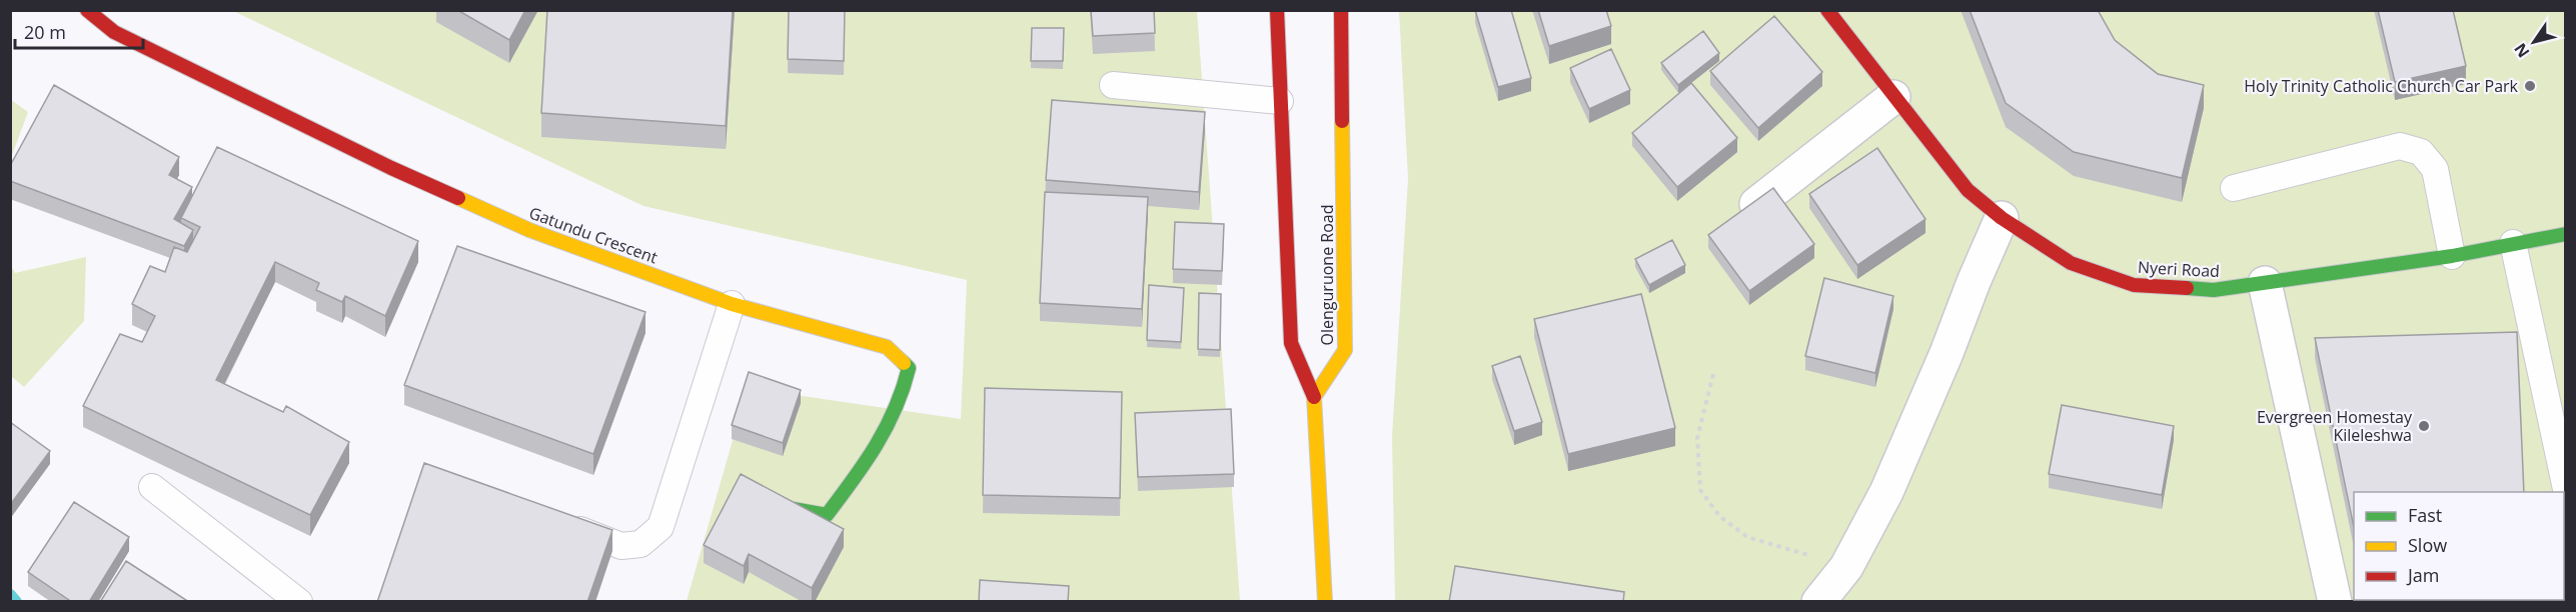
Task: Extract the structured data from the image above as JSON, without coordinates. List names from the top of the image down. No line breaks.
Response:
{"streets":{"street":["Gatundu Crescent","Nyeri Road","Olenguruone Road"]},"places":["Holy Trinity Catholic Church Car Park","Evergreen Homestay Kileleshwa"],"legend":["Fast","Slow","Jam"],"scale_bar":"20 m","north":"bottom left"}
